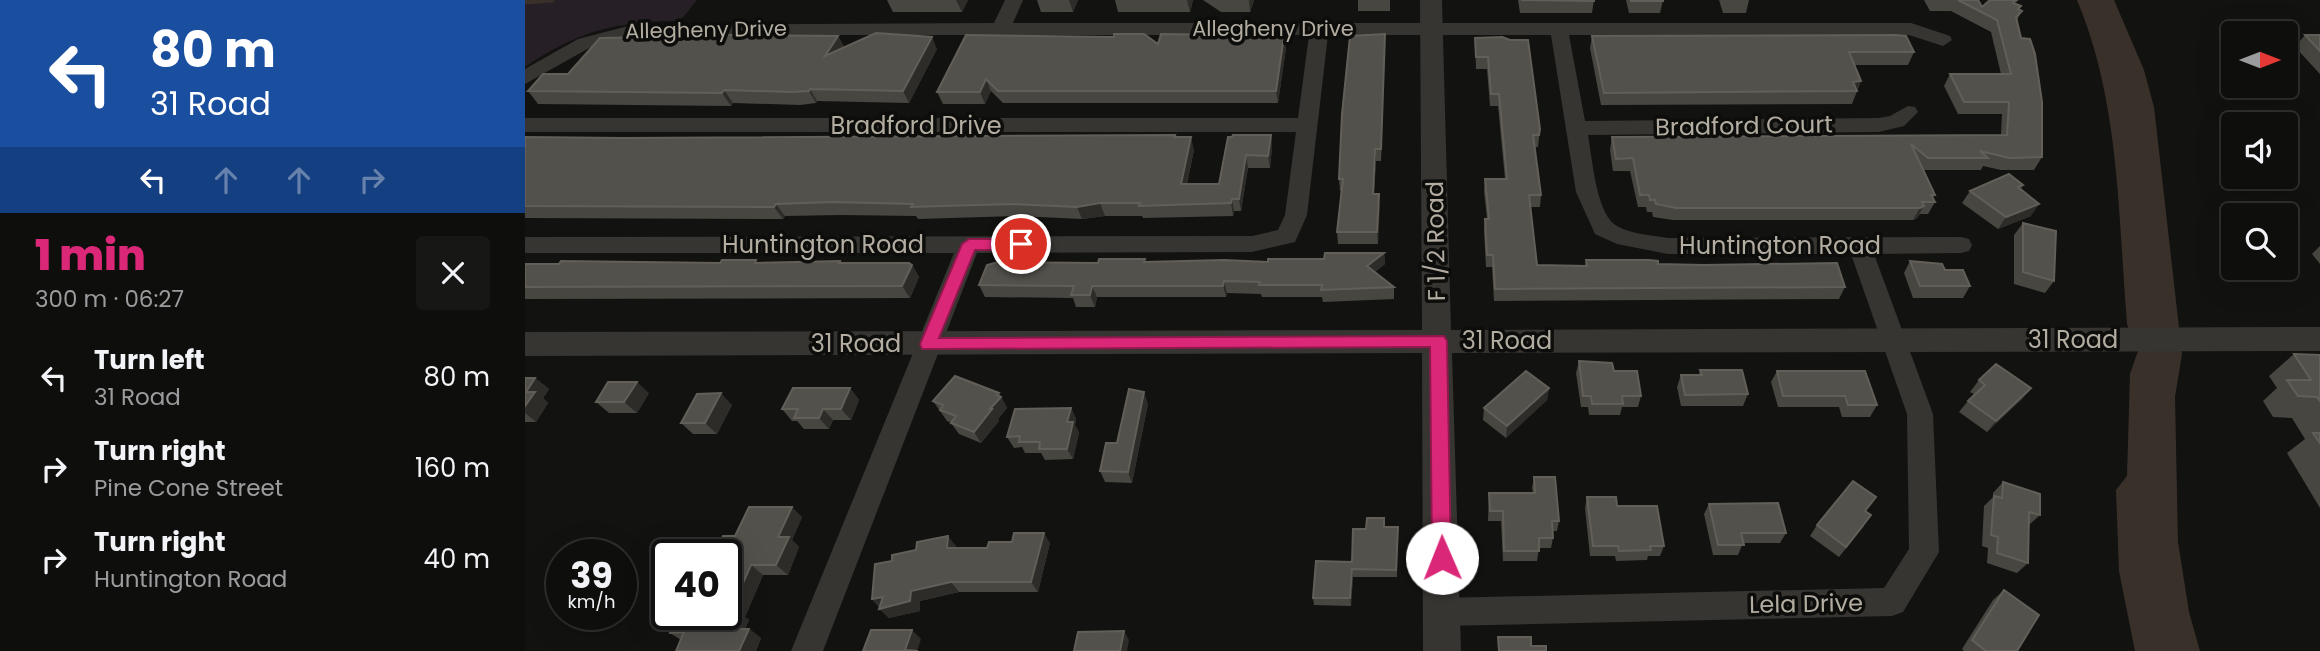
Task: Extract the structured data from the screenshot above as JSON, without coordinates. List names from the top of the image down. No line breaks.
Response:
{"streets":{"street":["Allegheny Drive","Bradford Drive","Bradford Court","F 1/2 Road","Huntington Road","31 Road","Lela Drive"]},"crossings":[["Allegheny Drive","F 1/2 Road"],["Bradford Drive","Huntington Road"],["Bradford Court","Huntington Road"],["F 1/2 Road","31 Road"],["F 1/2 Road","Lela Drive"],["31 Road","Lela Drive"]],"north":"right","page":{"turn":["80 m","31 Road"],"heading":["1 min","300 m · 06:27"],"list":[{"name":"Turn left","note":"31 Road","value":"80 m"},{"name":"Turn right","note":"Pine Cone Street","value":"160 m"},{"name":"Turn right","note":"Huntington Road","value":"40 m"}],"speed":"39 km/h","limit":"40"}}
